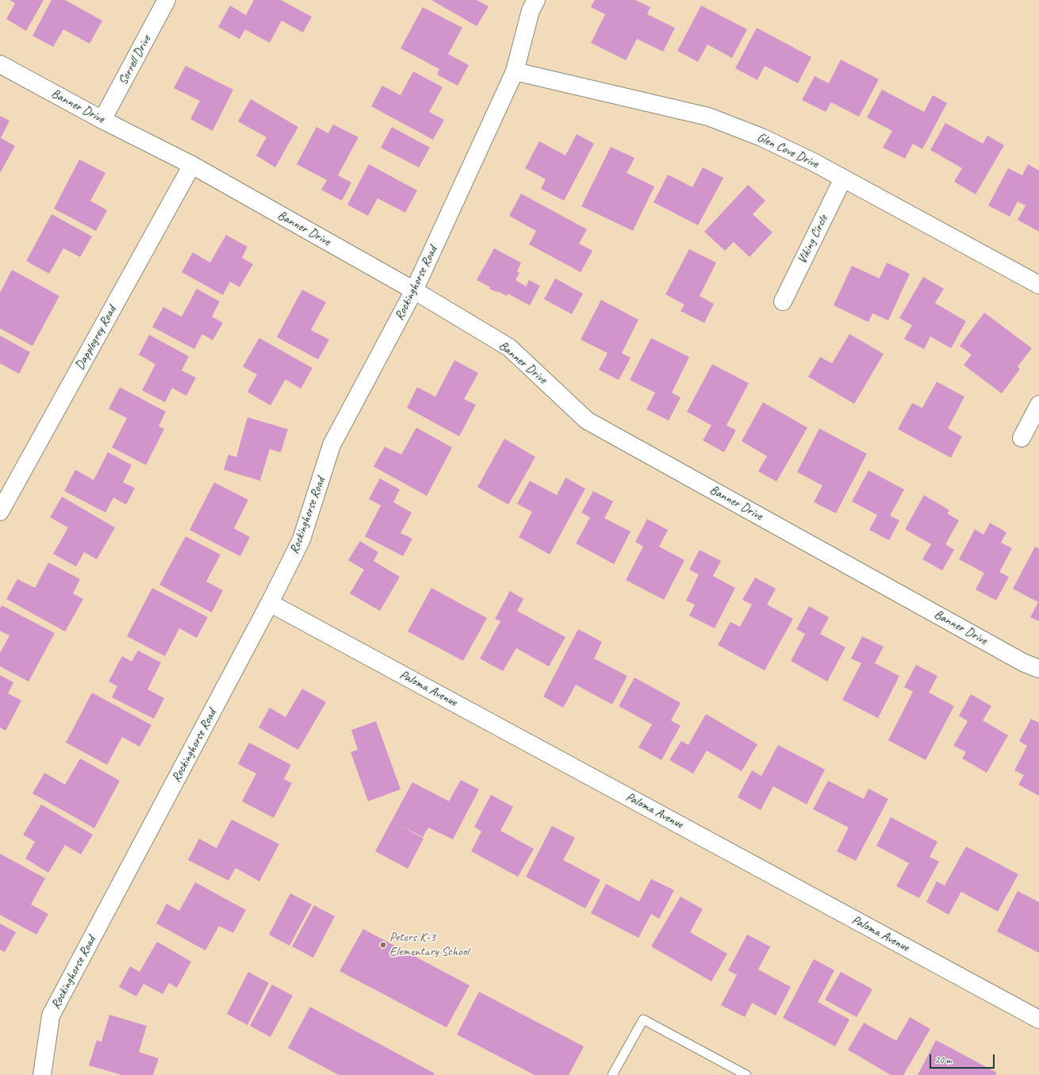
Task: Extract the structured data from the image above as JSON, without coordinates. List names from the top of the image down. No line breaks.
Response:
{"streets":{"street":["Sorrell Drive","Banner Drive","Glen Cove Drive","Viking Circle","Rockinghorse Road","Dapplegrey Road","Paloma Avenue"]},"crossings":[["Sorrell Drive","Banner Drive"],["Banner Drive","Rockinghorse Road"],["Banner Drive","Dapplegrey Road"],["Glen Cove Drive","Viking Circle"],["Glen Cove Drive","Rockinghorse Road"],["Rockinghorse Road","Paloma Avenue"]],"places":["Peters K-3 Elementary School"],"scale_bar":"20 m"}
